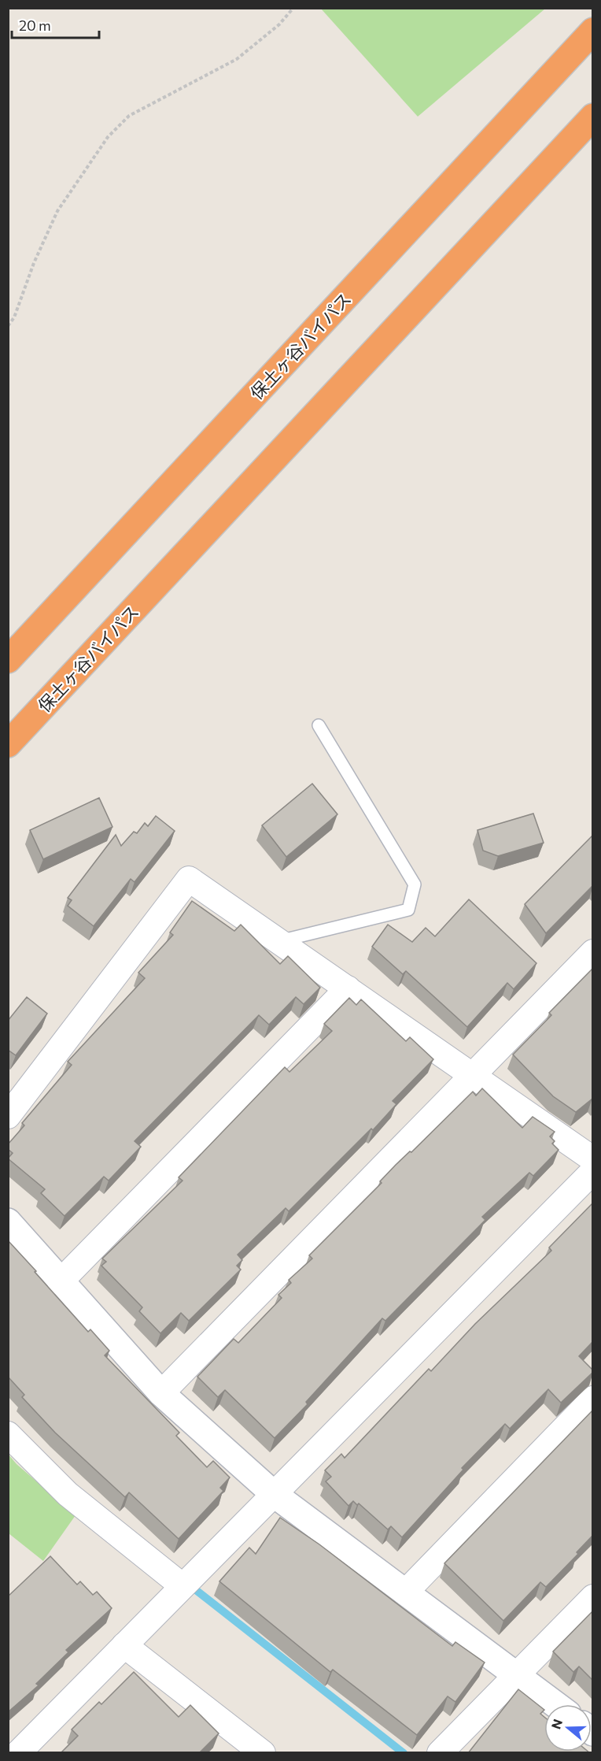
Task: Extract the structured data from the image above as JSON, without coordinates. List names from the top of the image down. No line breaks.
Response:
{"streets":{"highway":["保土ヶ谷バイパス"]},"scale_bar":"20 m","north":"left"}
